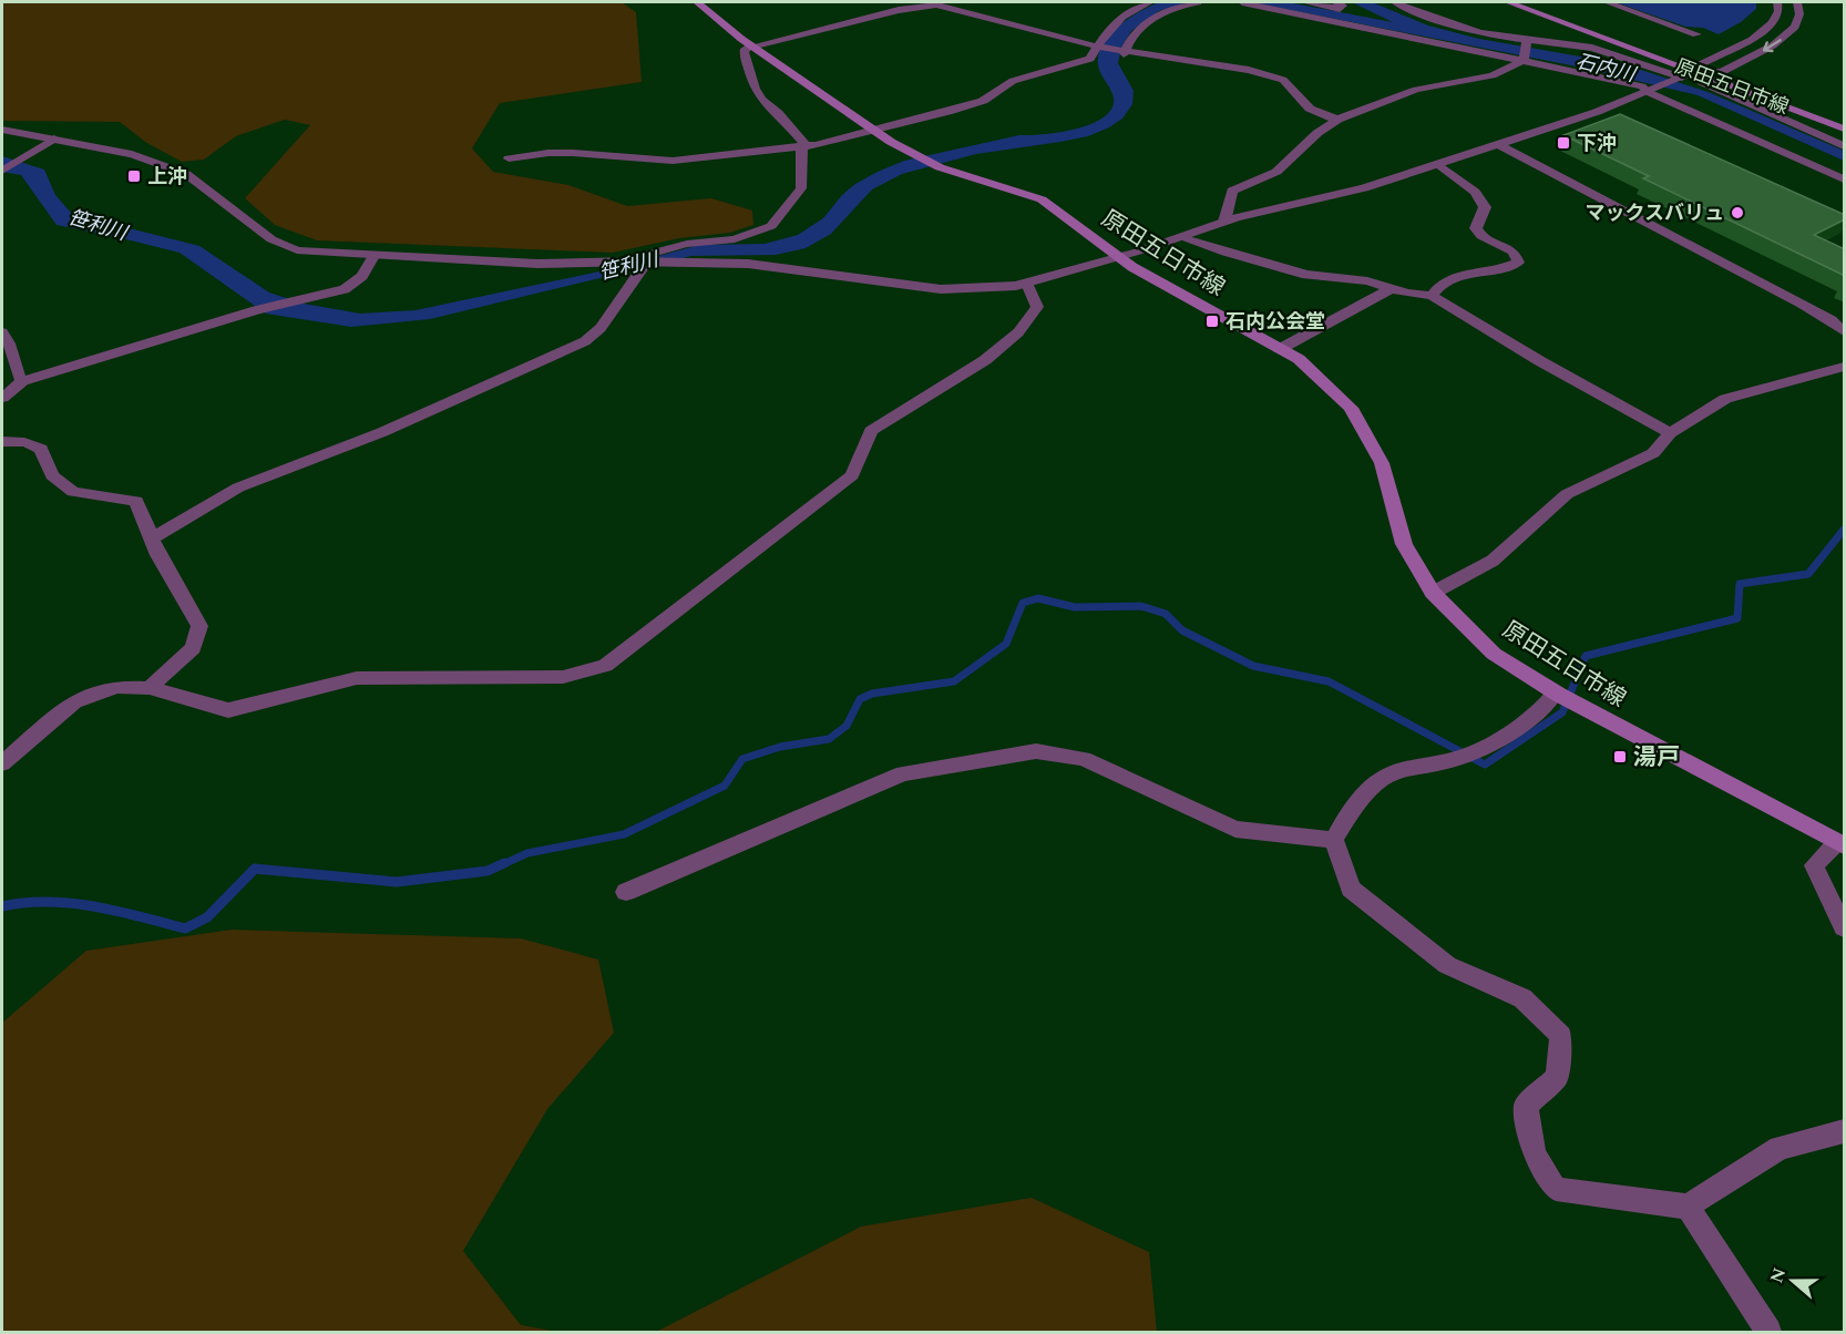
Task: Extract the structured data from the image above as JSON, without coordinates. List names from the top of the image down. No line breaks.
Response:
{"streets":{"main road":["原田五日市線"]},"water":["石内川","笹利川"],"places":{"transit":["下沖","上沖","石内公会堂","湯戸"],"other":["マックスバリュ"]},"north":"left"}
